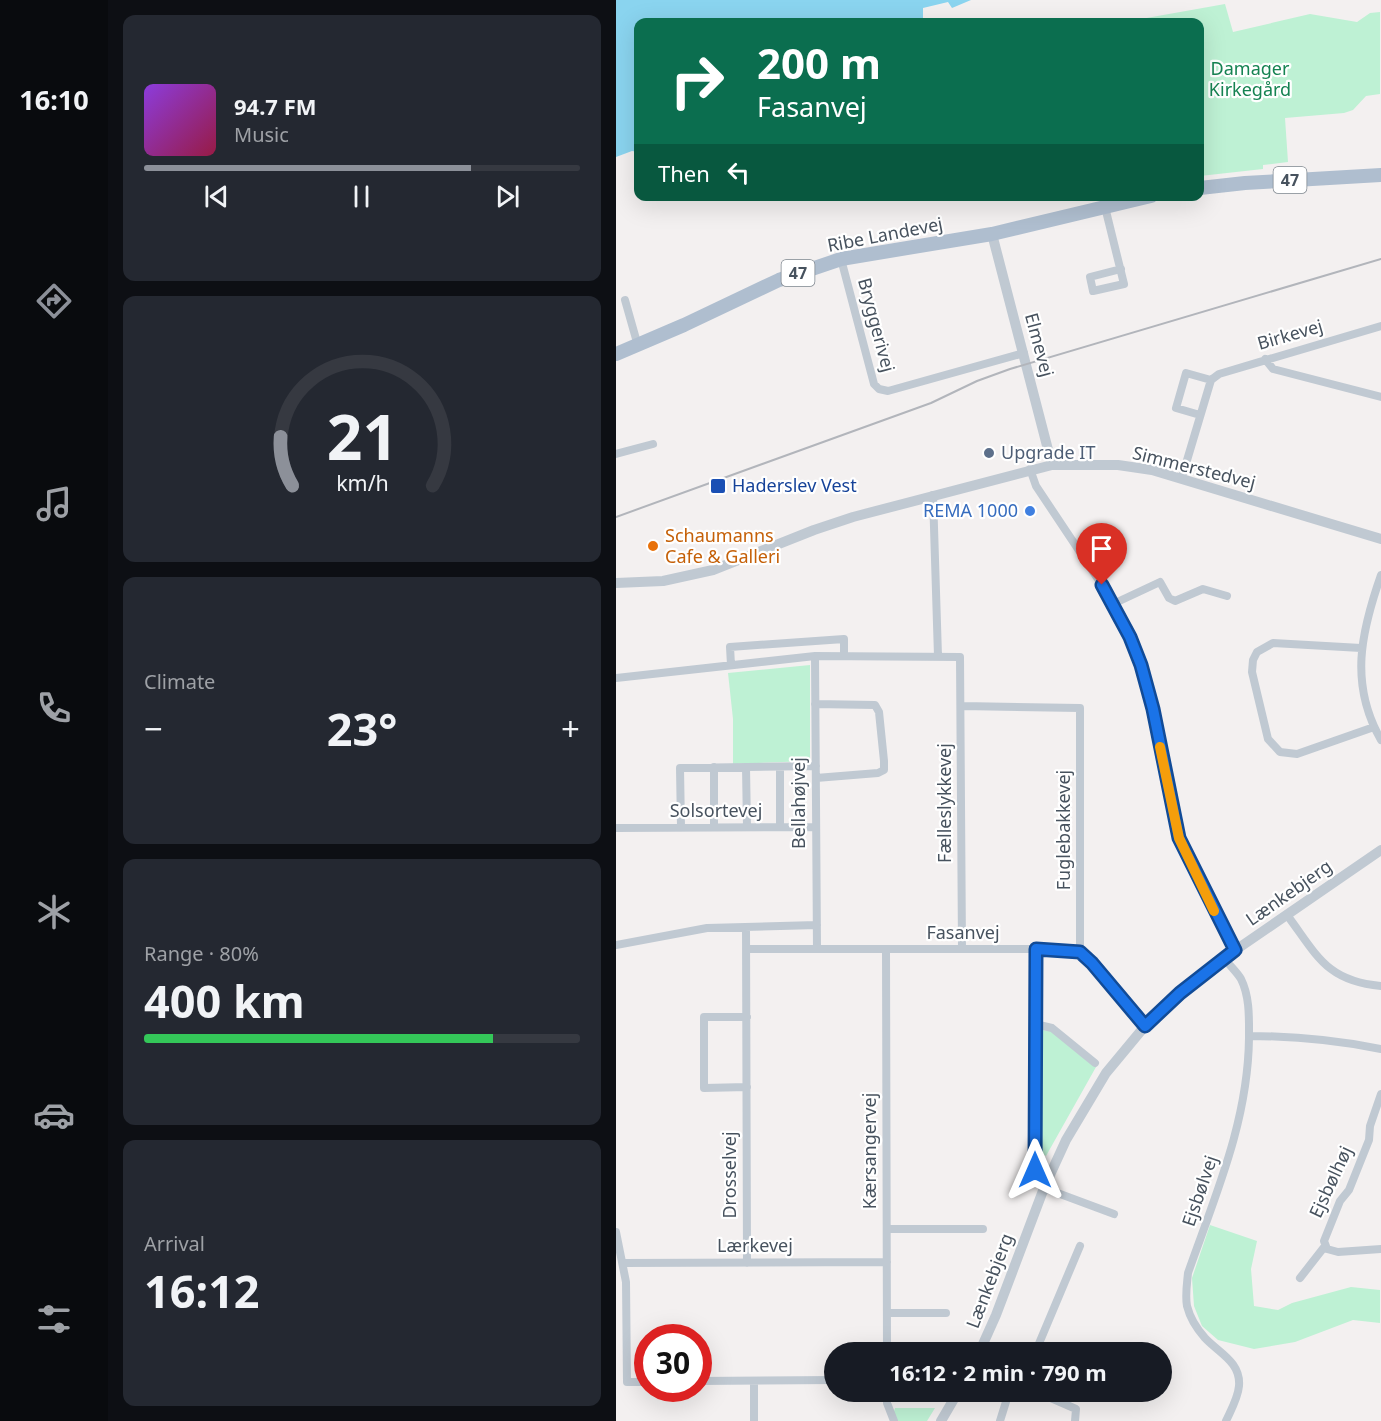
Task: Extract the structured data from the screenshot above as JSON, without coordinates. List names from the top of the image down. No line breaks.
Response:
{"streets":{"main road":["47","Ribe Landevej"],"street":["Bryggerivej","Birkevej","Elmevej","Simmerstedvej","Bellahøjvej","Fælleslykkevej","Solsortevej","Fuglebakkevej","Lænkebjerg","Fasanvej","Kærsangervej","Drosselvej","Ejsbølhøj","Ejsbølvej","Lærkevej"]},"crossings":[["Ribe Landevej","Bryggerivej"],["Ribe Landevej","Elmevej"],["Bryggerivej","Elmevej"],["Elmevej","Simmerstedvej"],["Bellahøjvej","Solsortevej"],["Bellahøjvej","Fasanvej"],["Fælleslykkevej","Fuglebakkevej"],["Fælleslykkevej","Fasanvej"],["Fuglebakkevej","Fasanvej"],["Lænkebjerg","Ejsbølvej"],["Fasanvej","Kærsangervej"],["Fasanvej","Drosselvej"],["Kærsangervej","Lærkevej"],["Drosselvej","Lærkevej"]],"parks":["Damager Kirkegård"],"places":{"other":["Upgrade IT","REMA 1000","Schaumanns Cafe & Galleri"],"transit":["Haderslev Vest"]},"page":{"tabs":"16:10","turn":["200 m","Fasanvej"],"song":["94.7 FM","Music"],"then":"Then","tile":["Climate",["Range · 80%","400 km"],["Arrival","16:12"]],"heat":["−","23°","+"],"limit":"30","trip":"16:12 · 2 min · 790 m","gauge":["21","km/h"]}}
